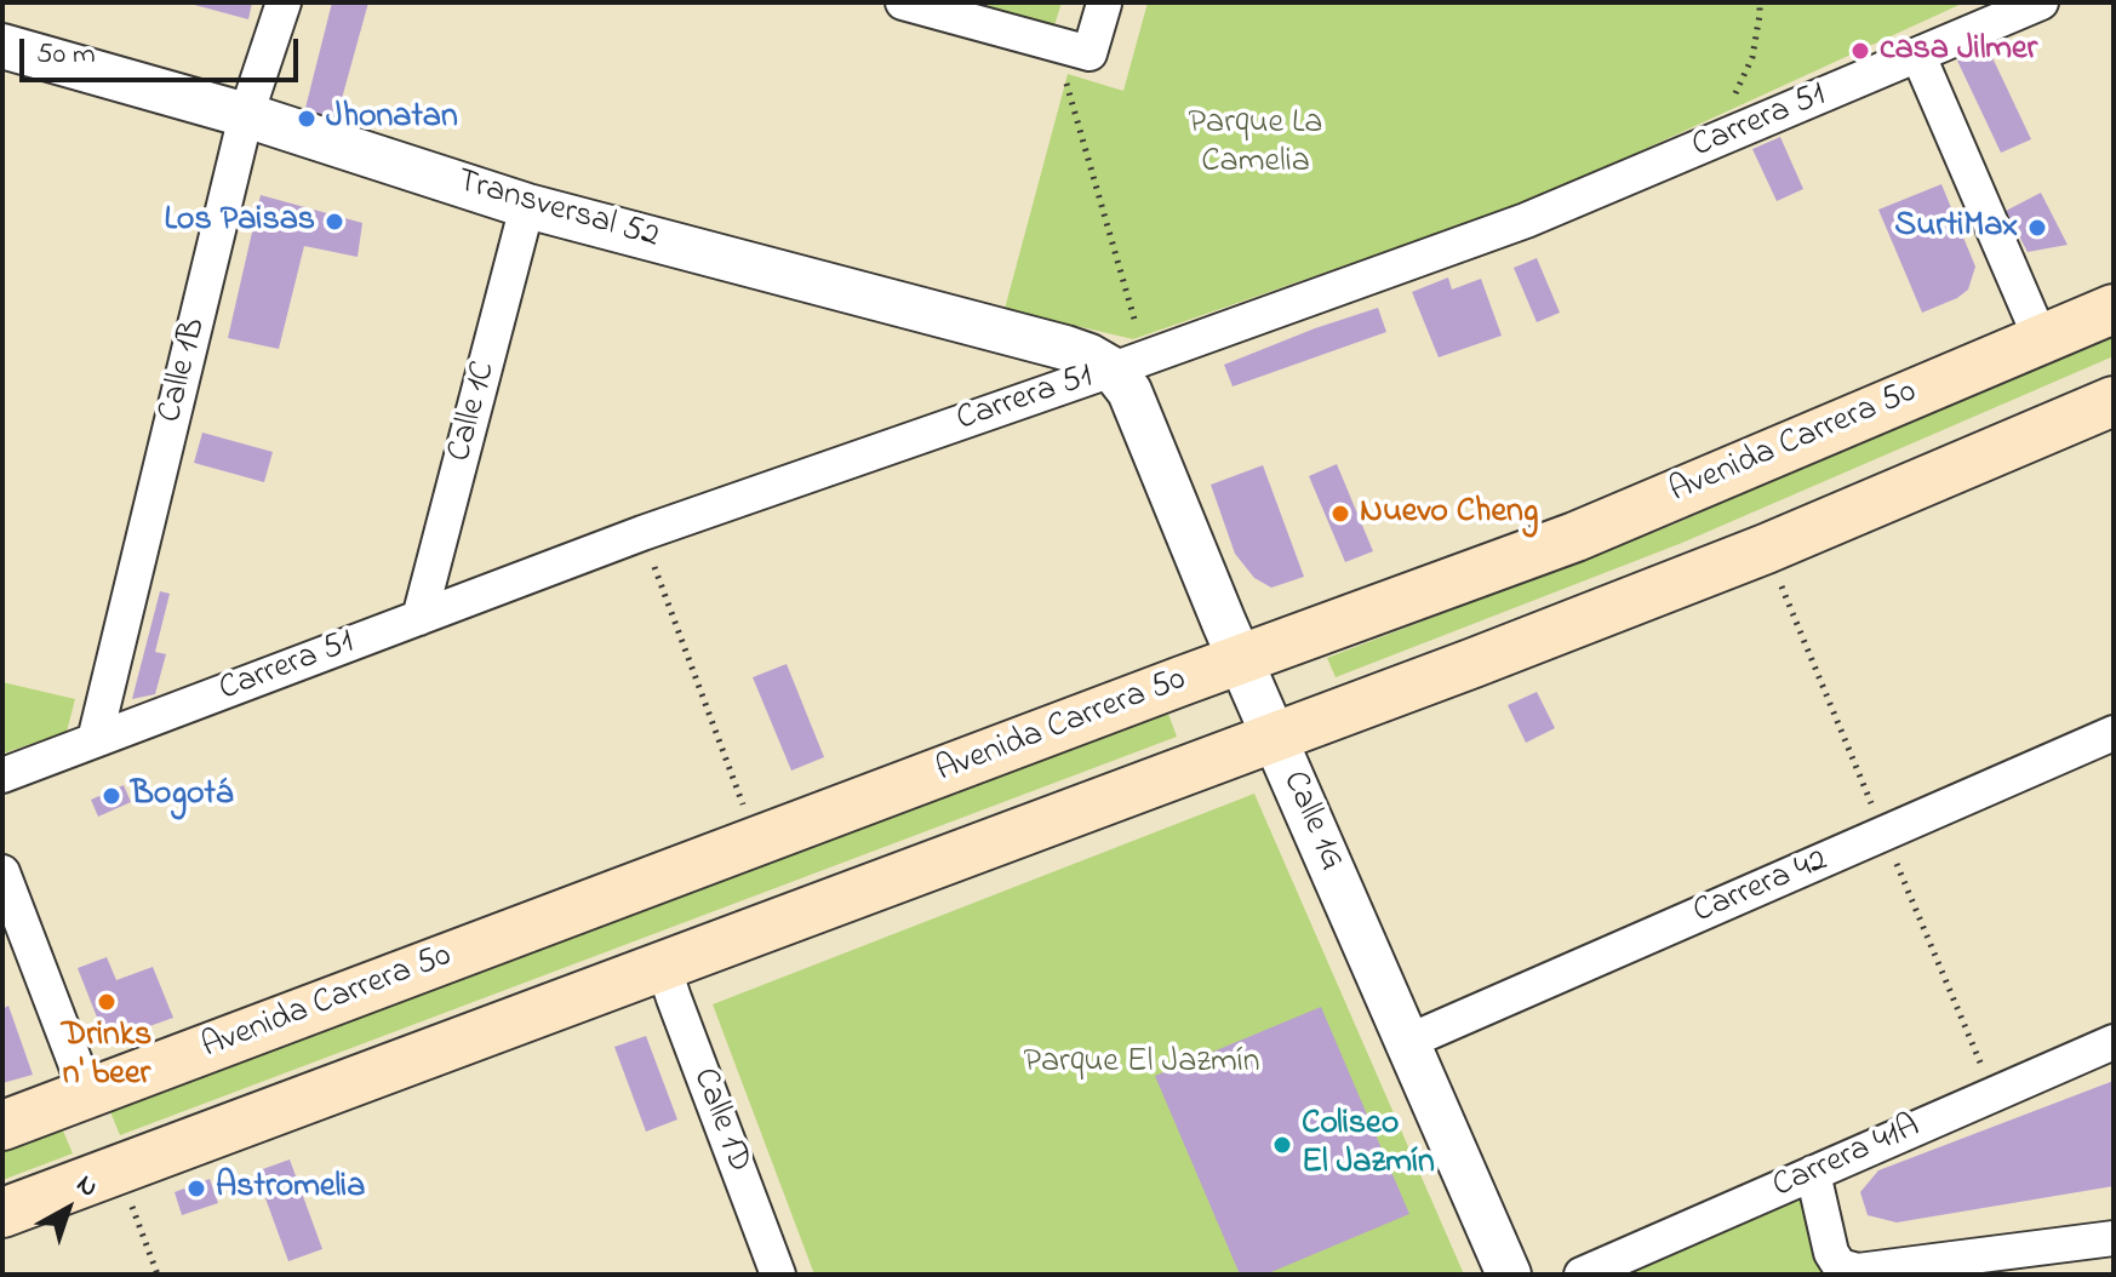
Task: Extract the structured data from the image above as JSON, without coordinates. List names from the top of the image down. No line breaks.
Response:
{"streets":{"main road":["Avenida Carrera 50"],"street":["Carrera 51","Transversal 52","Calle 1B","Calle 1C","Calle 1G","Carrera 42","Calle 1D","Carrera 41A"]},"crossings":[["Carrera 51","Transversal 52"],["Carrera 51","Calle 1B"],["Carrera 51","Calle 1C"],["Carrera 51","Calle 1G"],["Transversal 52","Calle 1B"],["Transversal 52","Calle 1C"],["Transversal 52","Calle 1G"],["Avenida Carrera 50","Calle 1G"],["Calle 1G","Carrera 42"]],"parks":["Parque La Camelia","Parque El Jazmín"],"places":["casa Jilmer","Jhonatan","Los Paisas","SurtiMax","Nuevo Cheng","Bogotá","Drinks n' beer","Coliseo El Jazmín","Astromelia"],"scale_bar":"50 m","north":"top right"}
